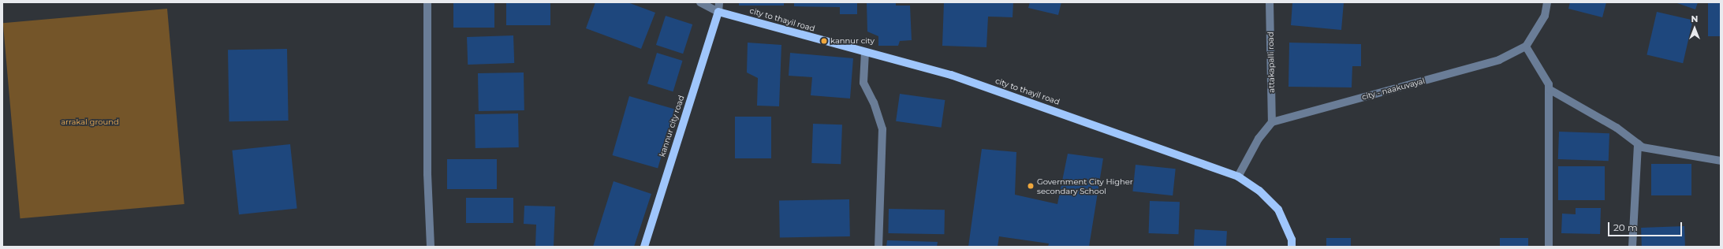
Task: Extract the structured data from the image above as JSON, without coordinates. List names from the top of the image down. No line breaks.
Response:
{"streets":{"main road":["city to thayil road","kannur city road"],"street":["attakapalli road","city - naakuvayal"]},"crossings":[["city to thayil road","kannur city road"],["attakapalli road","city - naakuvayal"]],"parks":["arrakal ground"],"places":["kannur city","Government City Higher secondary School"],"scale_bar":"20 m","north":"top"}
